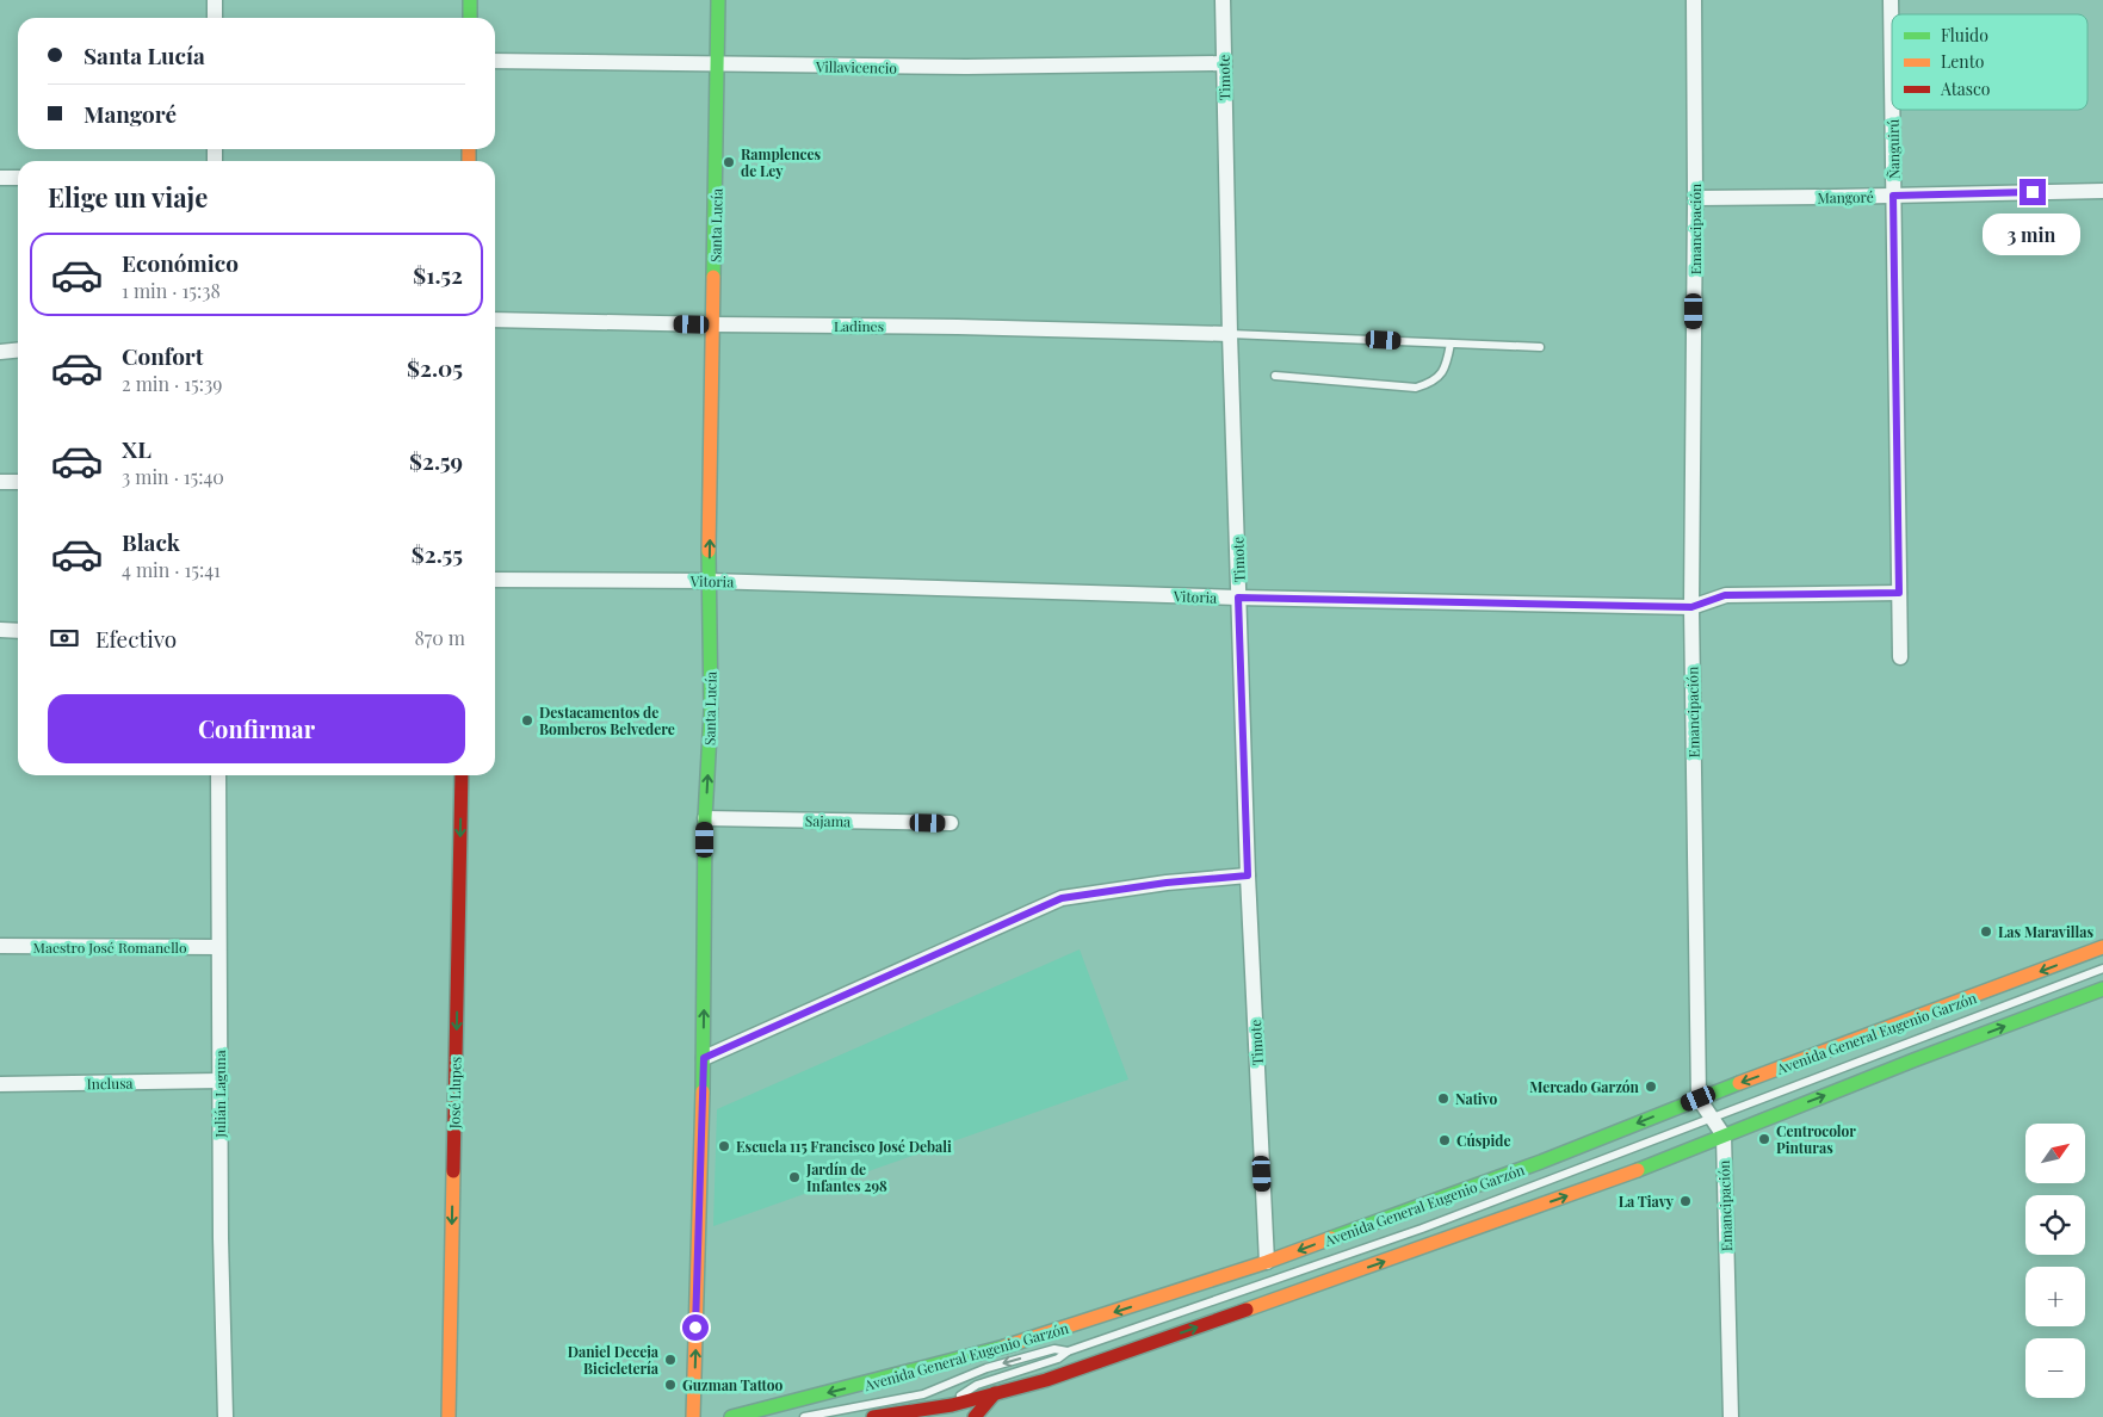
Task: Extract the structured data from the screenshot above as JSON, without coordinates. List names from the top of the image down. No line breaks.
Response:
{"streets":{"main road":["Santa Lucía","Avenida General Eugenio Garzón","José Llupes"],"street":["Villavicencio","Timote","Ñanguirú","Mangoré","Emancipación","Ladines","Vitoria","Sajama","Maestro José Romanello","Inclusa","Julián Laguna"]},"crossings":[["Villavicencio","Timote"],["Villavicencio","Santa Lucía"],["Timote","Ladines"],["Timote","Vitoria"],["Timote","Avenida General Eugenio Garzón"],["Ñanguirú","Mangoré"],["Ñanguirú","Vitoria"],["Mangoré","Emancipación"],["Santa Lucía","Ladines"],["Santa Lucía","Vitoria"],["Santa Lucía","Sajama"],["Emancipación","Vitoria"],["Emancipación","Avenida General Eugenio Garzón"],["Maestro José Romanello","Julián Laguna"],["Inclusa","Julián Laguna"]],"one_way":["Santa Lucía","José Llupes"],"places":["Ramplences de Ley","Destacamentos de Bomberos Belvedere","Las Maravillas","Mercado Garzón","Nativo","Centrocolor Pinturas","Cúspide","Escuela 115 Francisco José Debali","Jardín de Infantes 298","La Tiavy","Daniel Deceja Bicicletería","Guzman Tattoo"],"legend":["Fluido","Lento","Atasco"],"north":"top right","page":{"banner":["Santa Lucía","Mangoré"],"heading":"Elige un viaje","bubble":"3 min","list":[{"name":"Económico","note":"1 min · 15:38","value":"$1.52"},{"name":"Confort","note":"2 min · 15:39","value":"$2.05"},{"name":"XL","note":"3 min · 15:40","value":"$2.59"},{"name":"Black","note":"4 min · 15:41","value":"$2.55"}],"pay":["Efectivo","870 m"],"buttons":"Confirmar","map_buttons":["+","−"]}}
